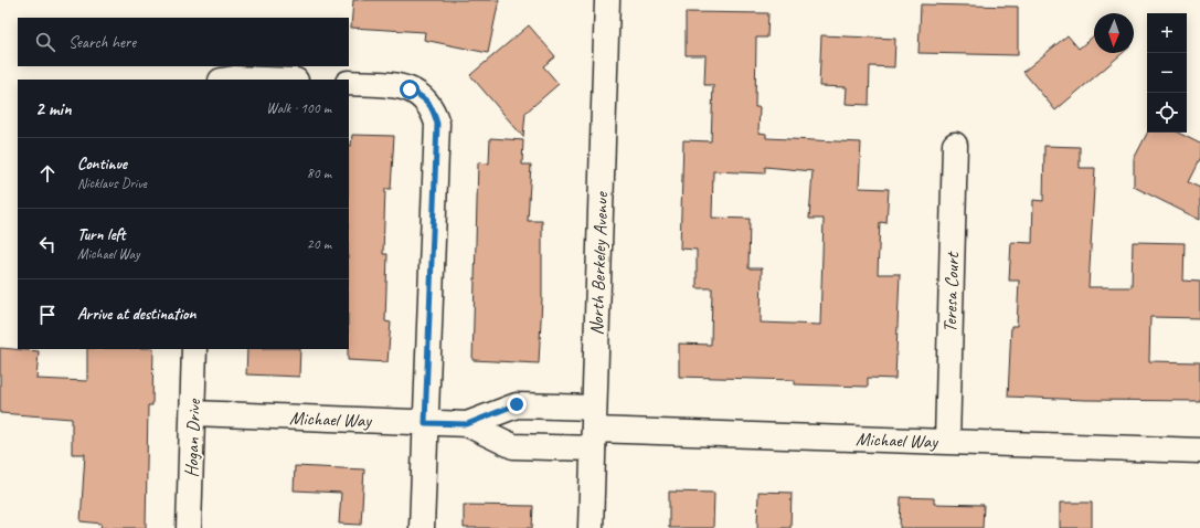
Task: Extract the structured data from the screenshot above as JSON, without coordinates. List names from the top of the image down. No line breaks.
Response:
{"streets":{"street":["North Berkeley Avenue","Teresa Court","Michael Way","Hogan Drive"]},"crossings":[["North Berkeley Avenue","Michael Way"],["Teresa Court","Michael Way"],["Michael Way","Hogan Drive"]],"north":"bottom","page":{"map_buttons":["+","−"],"search":"Search here","heading":["2 min","Walk · 100 m"],"list":[["Continue","Nicklaus Drive","80 m"],["Turn left","Michael Way","20 m"],"Arrive at destination"]}}
